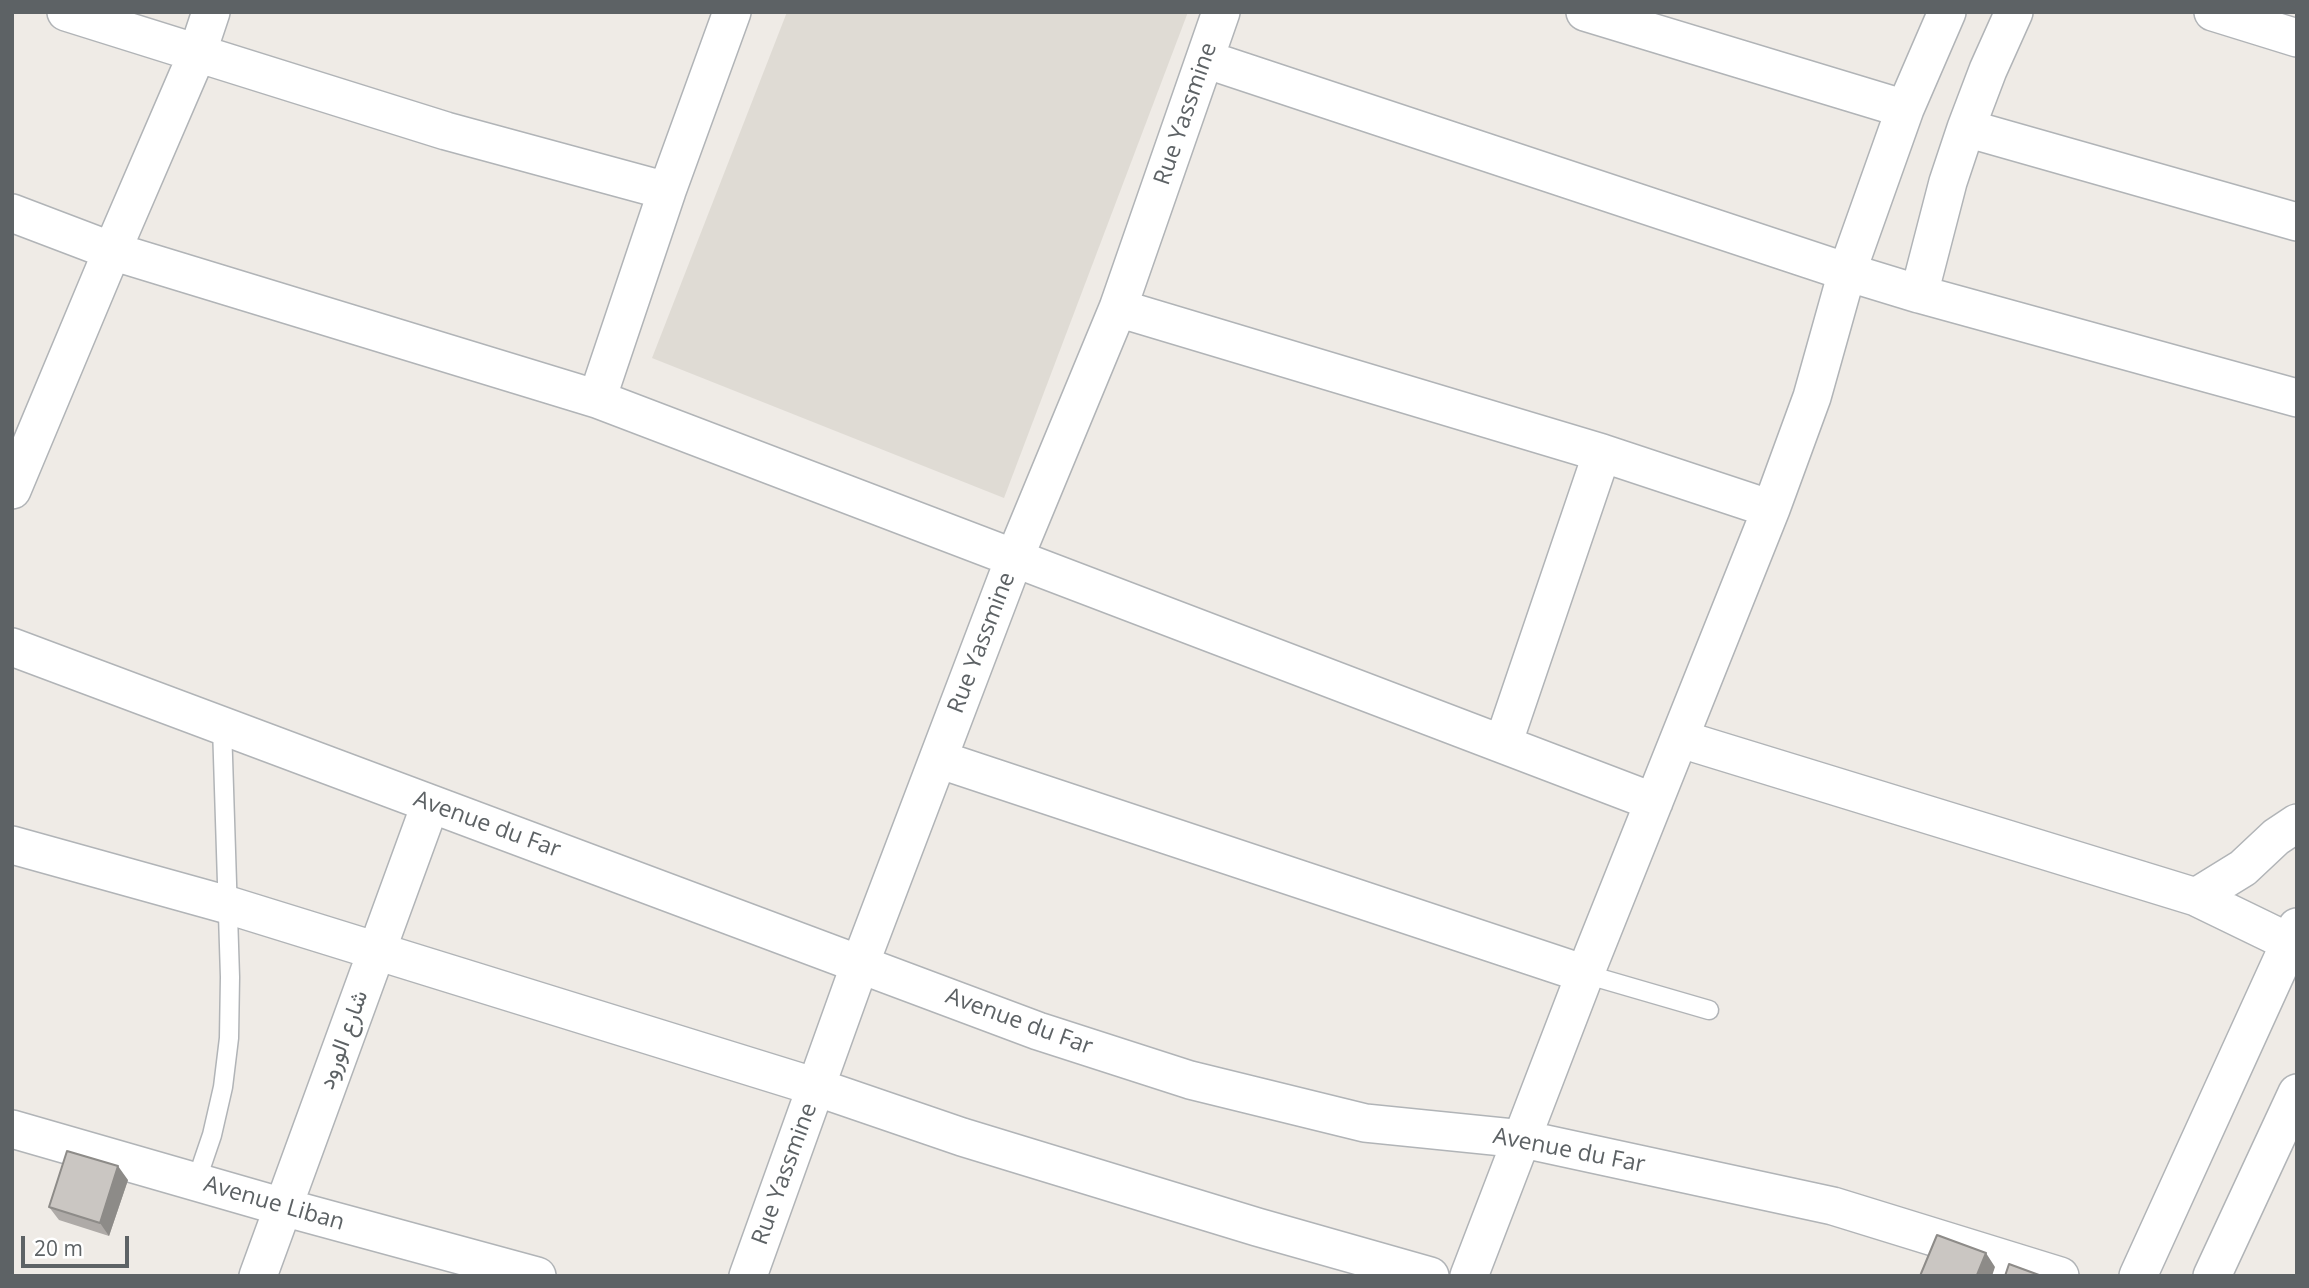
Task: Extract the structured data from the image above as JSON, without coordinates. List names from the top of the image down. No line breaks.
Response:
{"streets":{"street":["Rue Yassmine","Avenue du Far","شارع الورود","Avenue Liban"]},"crossings":[["Rue Yassmine","Avenue du Far"],["Avenue du Far","شارع الورود"],["شارع الورود","Avenue Liban"]],"scale_bar":"20 m"}
